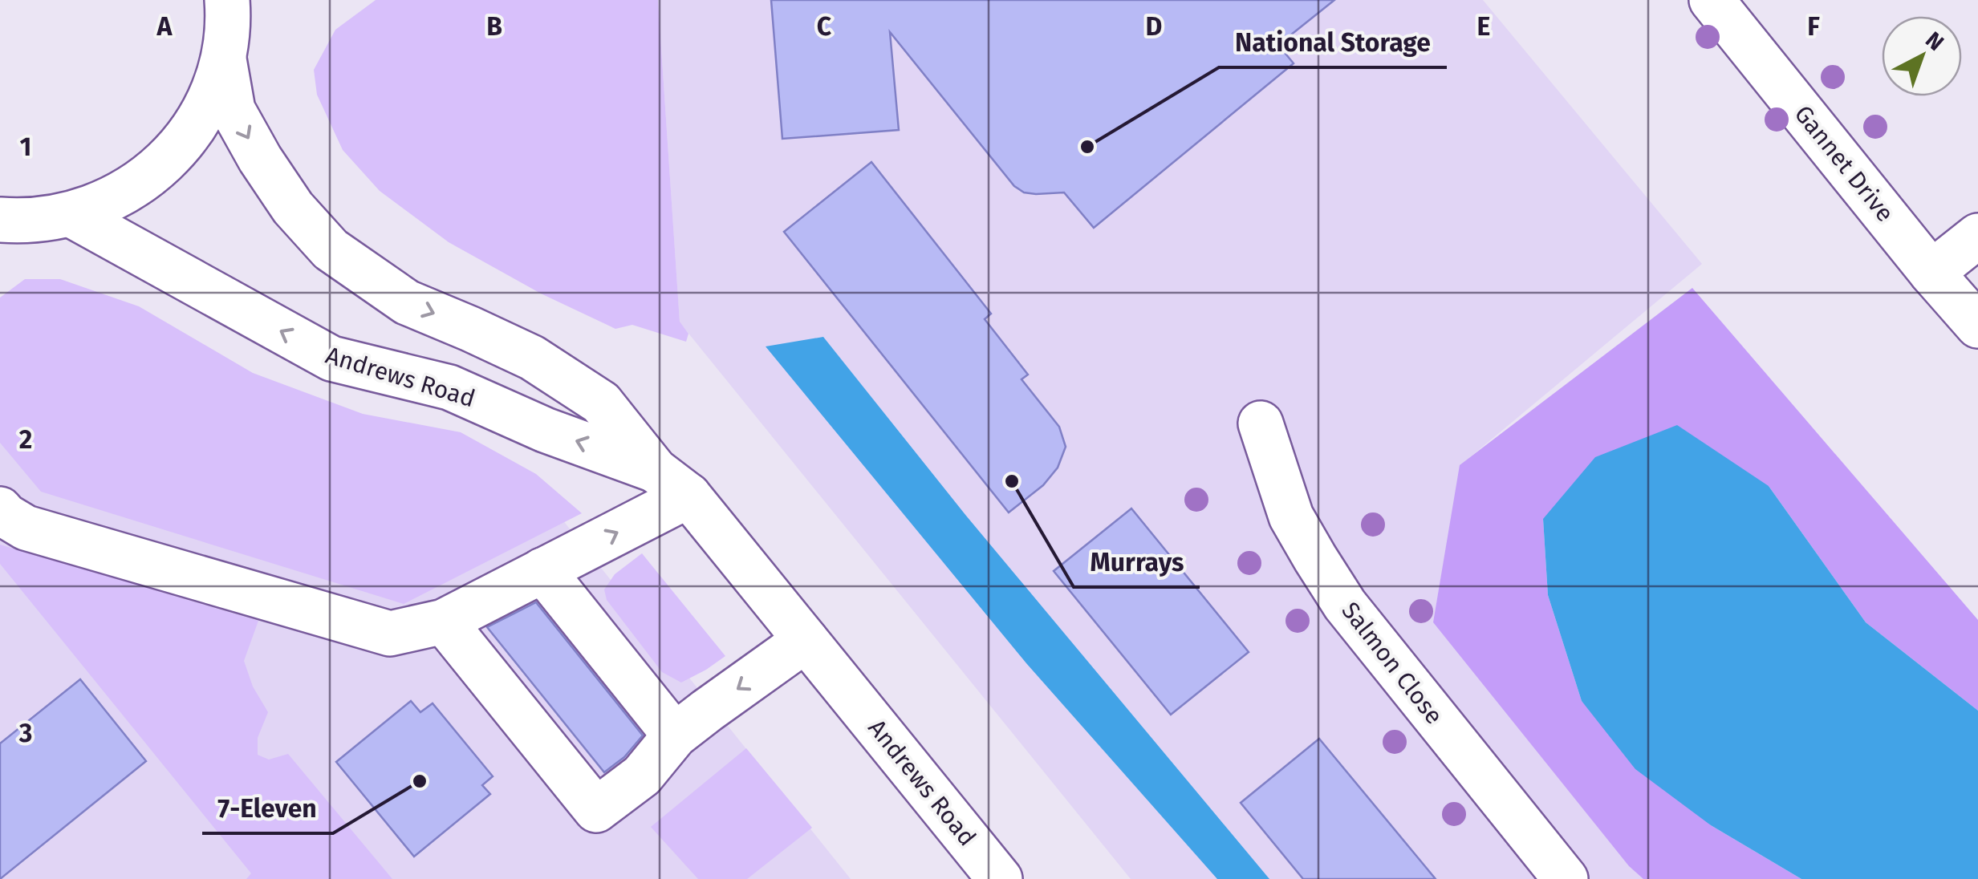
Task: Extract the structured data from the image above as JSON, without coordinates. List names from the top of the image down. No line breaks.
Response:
{"streets":{"main road":["Gannet Drive","Andrews Road","Salmon Close"]},"places":["National Storage","Murrays","7-Eleven"],"north":"top right","grid":{"columns":["A","B","C","D","E","F"],"rows":["1","2","3"]}}
